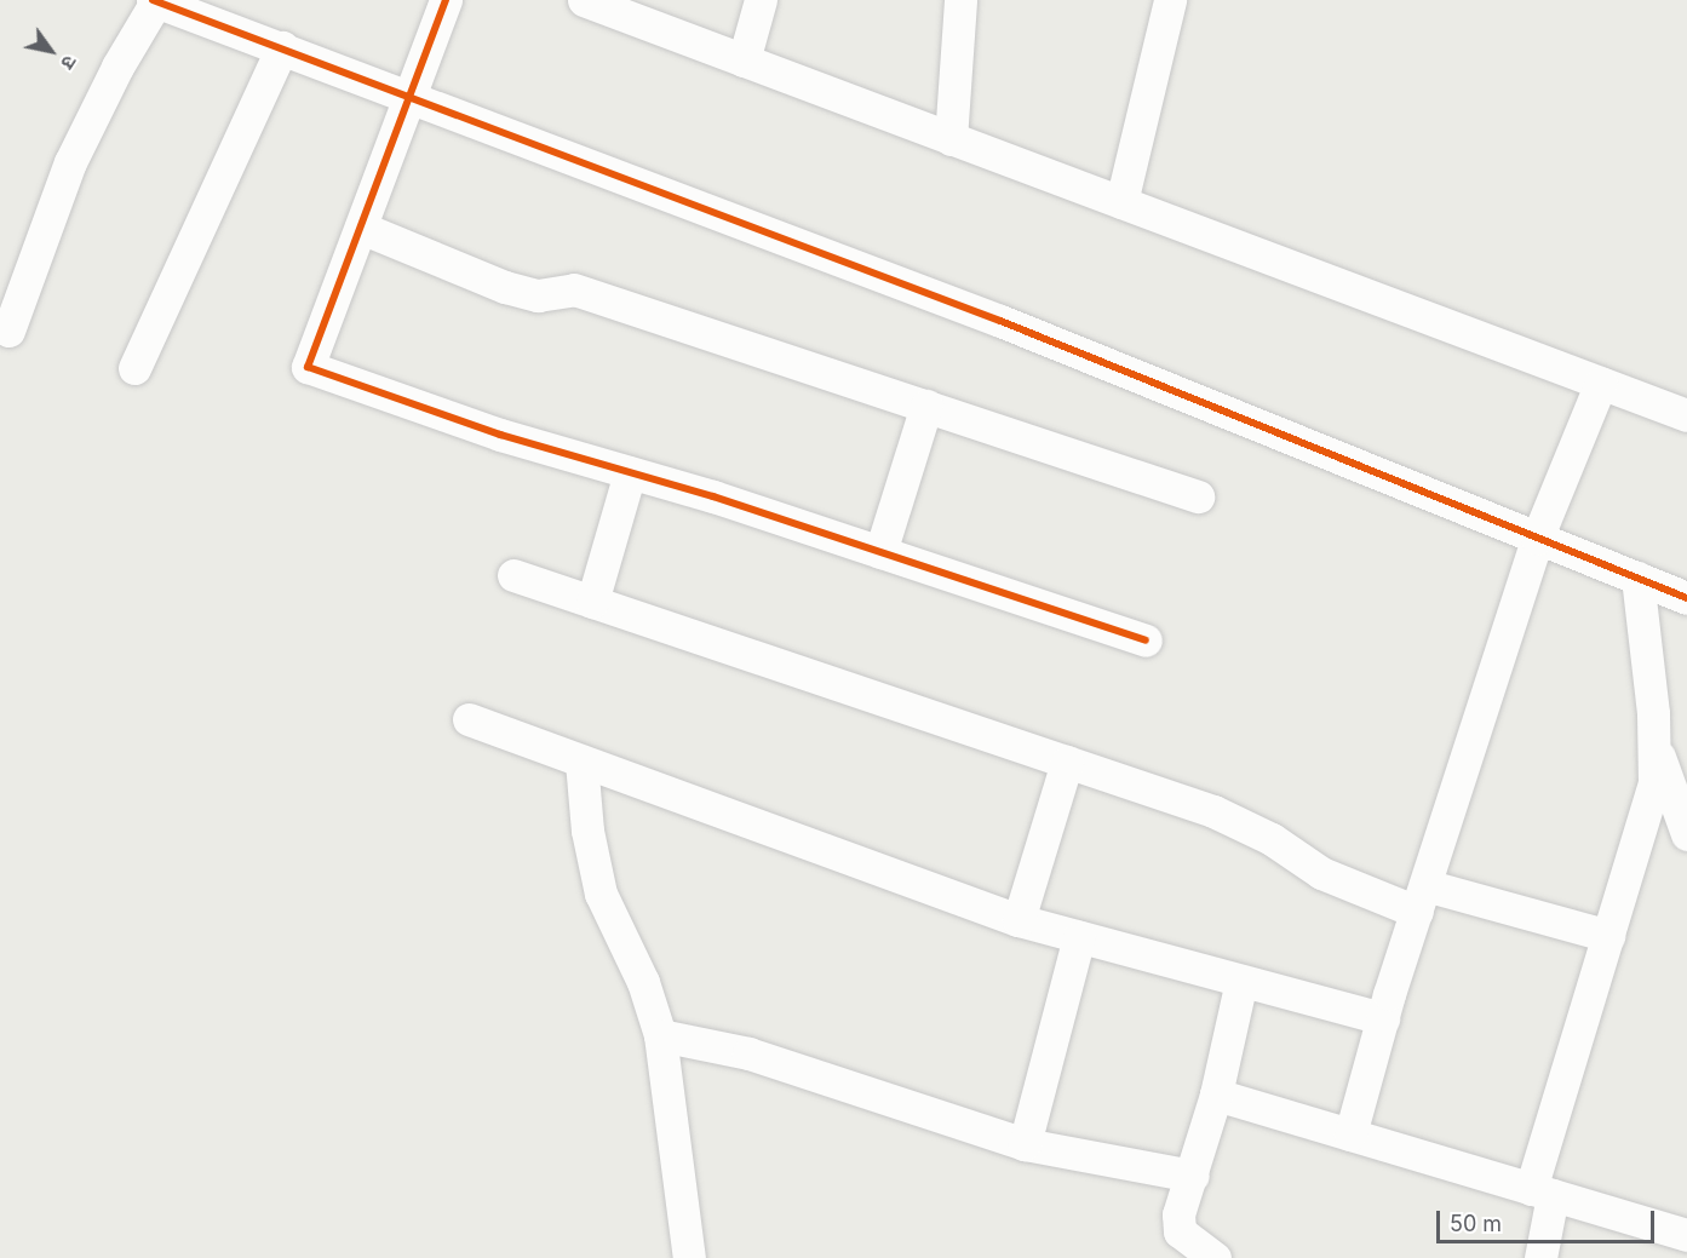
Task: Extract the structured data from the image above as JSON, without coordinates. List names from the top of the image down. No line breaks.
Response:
{"scale_bar":"50 m","north":"bottom right"}
